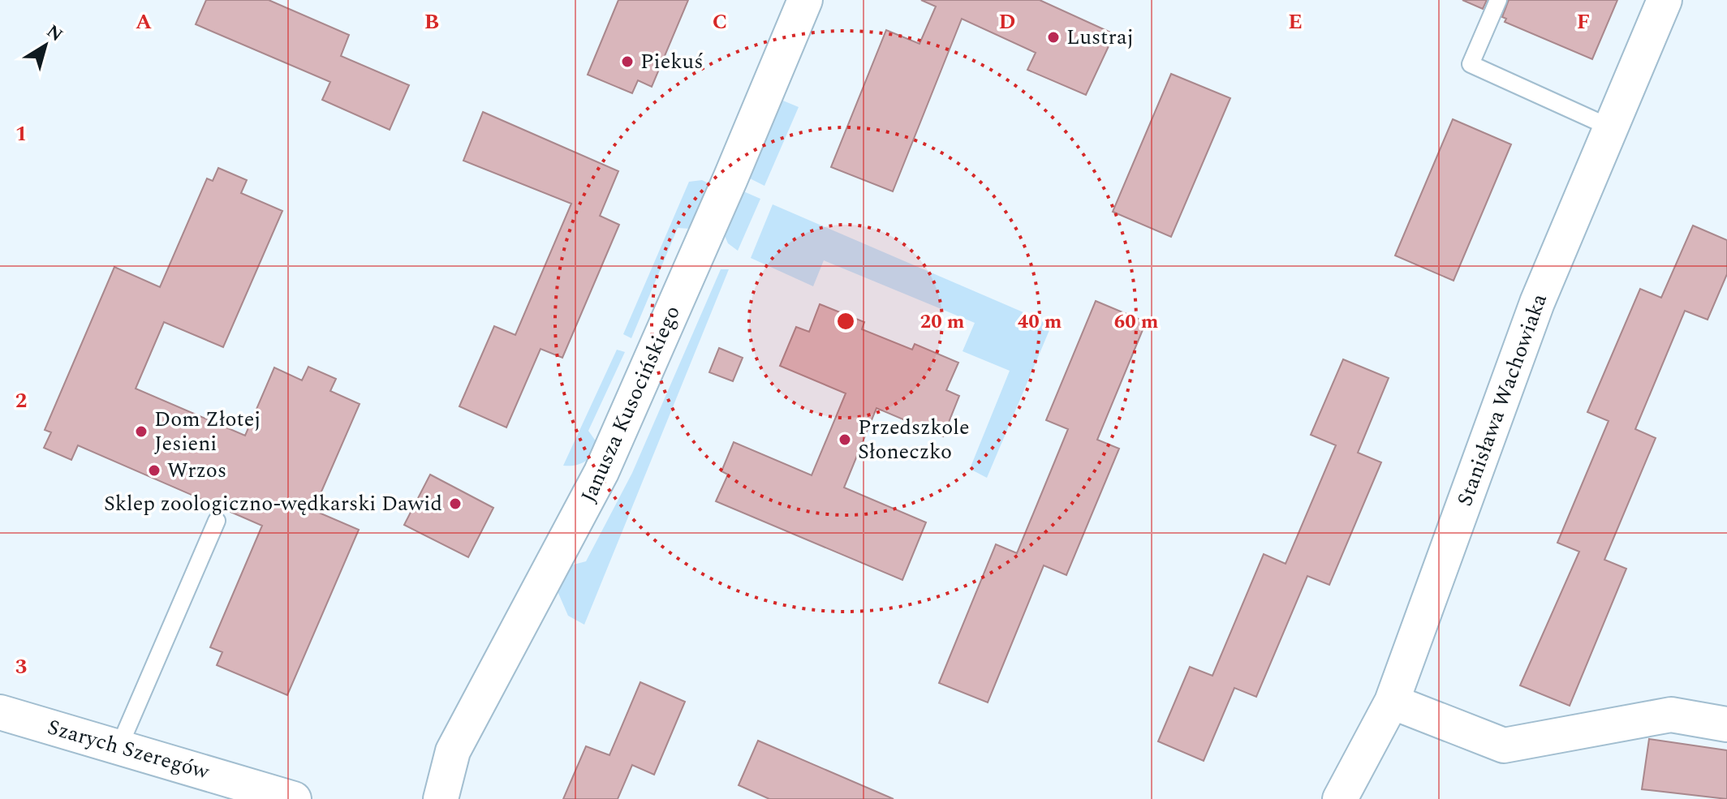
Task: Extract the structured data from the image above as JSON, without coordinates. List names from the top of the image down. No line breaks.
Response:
{"streets":{"street":["Stanisława Wachowiaka","Janusza Kusocińskiego","Szarych Szeregów"]},"places":["Lustraj","Piekuś","Dom Złotej Jesieni","Przedszkole Słoneczko","Wrzos","Sklep zoologiczno-wędkarski Dawid"],"north":"top right","grid":{"columns":["A","B","C","D","E","F"],"rows":["1","2","3"]},"rings":["20 m","40 m","60 m"]}
